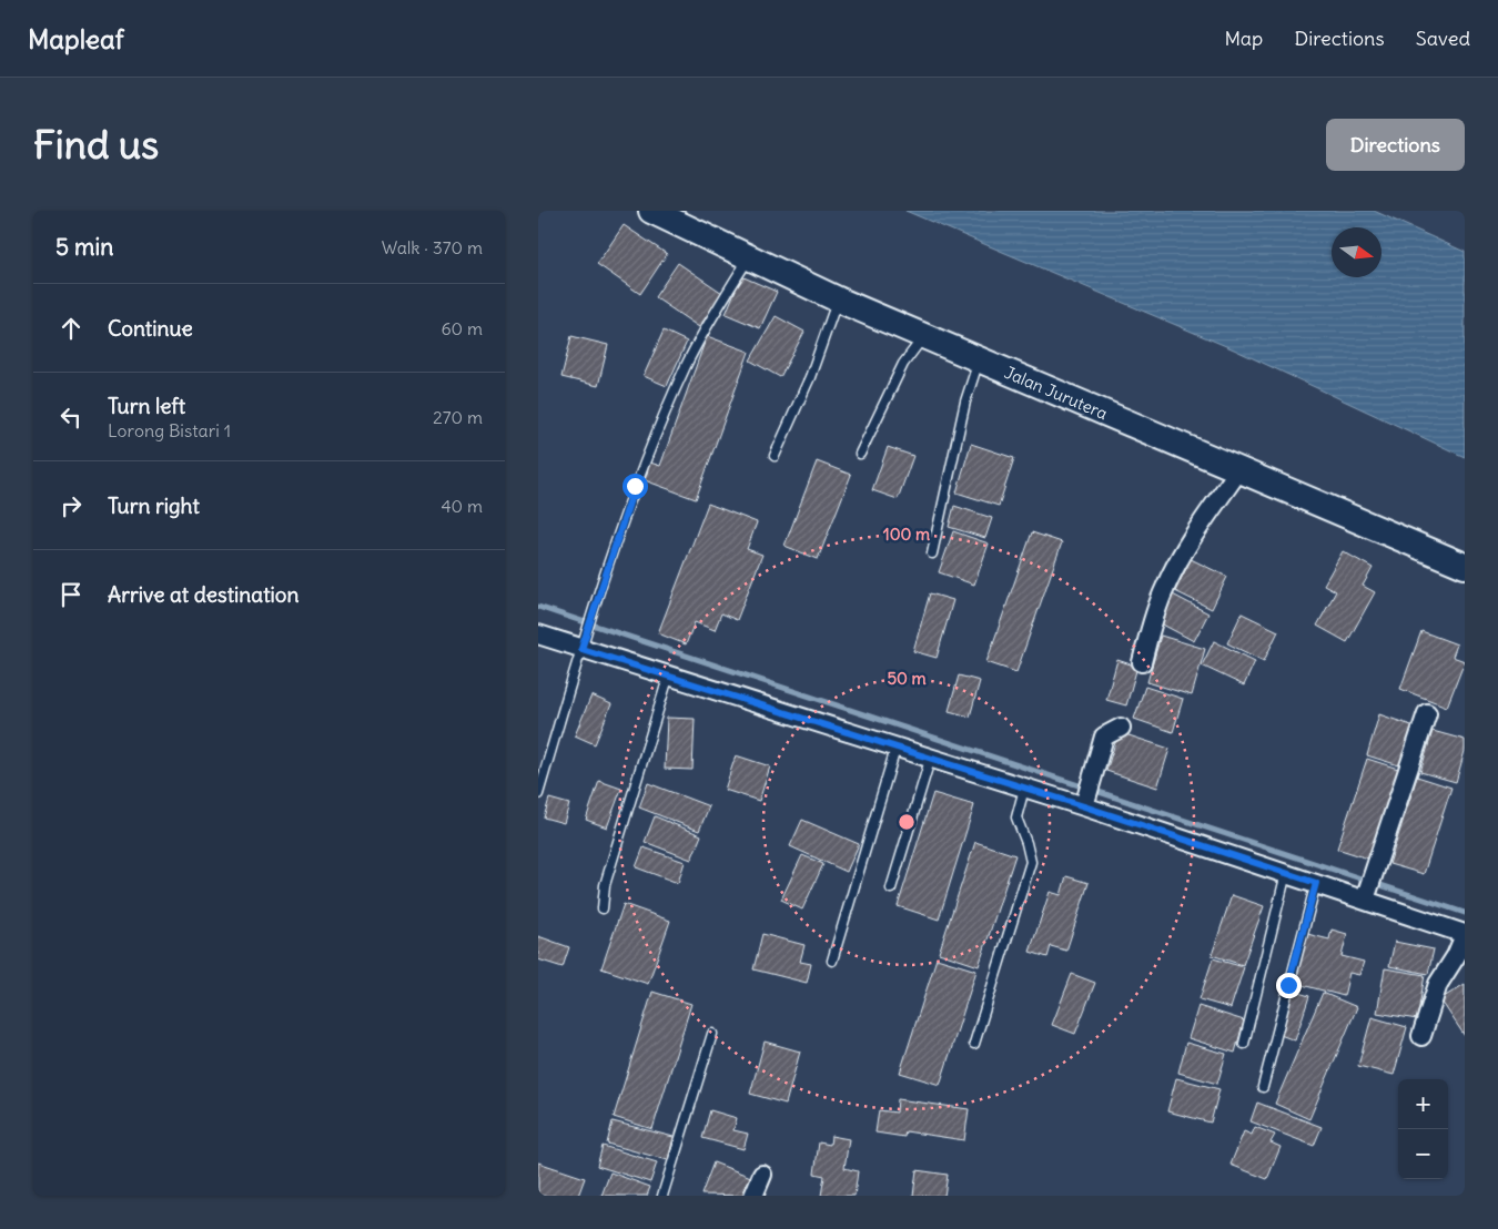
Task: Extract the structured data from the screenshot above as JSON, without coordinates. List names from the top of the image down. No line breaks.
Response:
{"streets":{"street":["Jalan Jurutera"]},"north":"right","page":{"header":"Mapleaf","nav":["Map","Directions","Saved"],"buttons":"Directions","title":"Find us","heading":["5 min","Walk · 370 m"],"list":[["Continue","60 m"],["Turn left","Lorong Bistari 1","270 m"],["Turn right","40 m"],"Arrive at destination"],"map_buttons":["+","−"]},"rings":["100 m","50 m"]}
